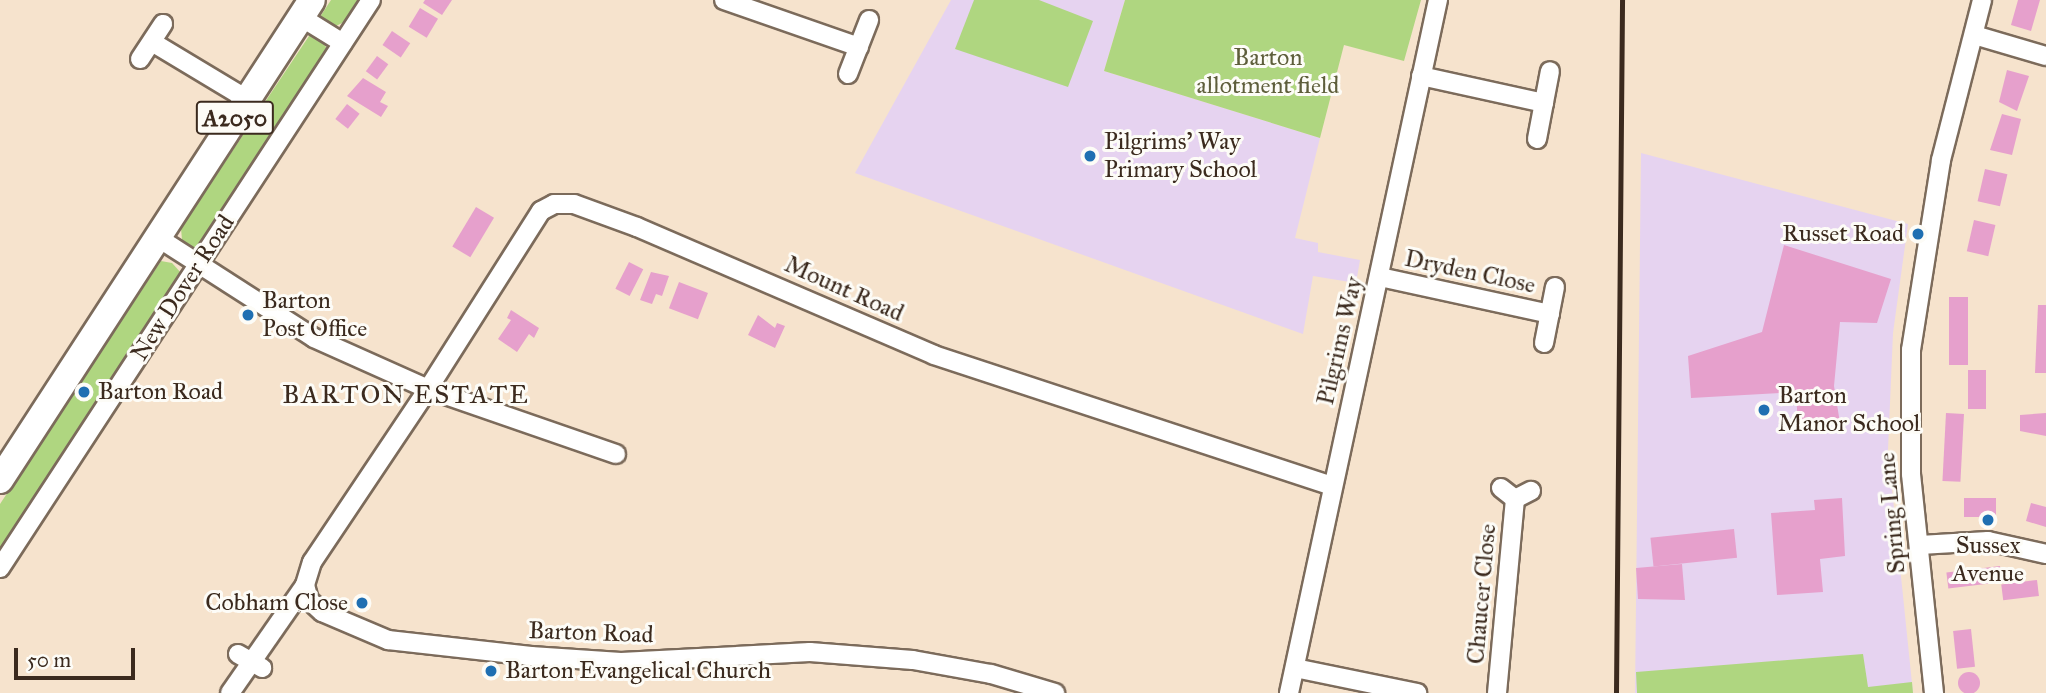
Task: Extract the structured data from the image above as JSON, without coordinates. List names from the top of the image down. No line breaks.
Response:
{"streets":{"main road":["A2050","New Dover Road"],"street":["Dryden Close","Mount Road","Pilgrims Way","Spring Lane","Chaucer Close","Barton Road"]},"crossings":[["Dryden Close","Pilgrims Way"],["Mount Road","Pilgrims Way"]],"districts":["BARTON ESTATE"],"parks":["Barton allotment field"],"places":["Pilgrims' Way Primary School","Russet Road","Barton Post Office","Barton Road","Barton Manor School","Sussex Avenue","Cobham Close","Barton Evangelical Church"],"scale_bar":"50 m"}
